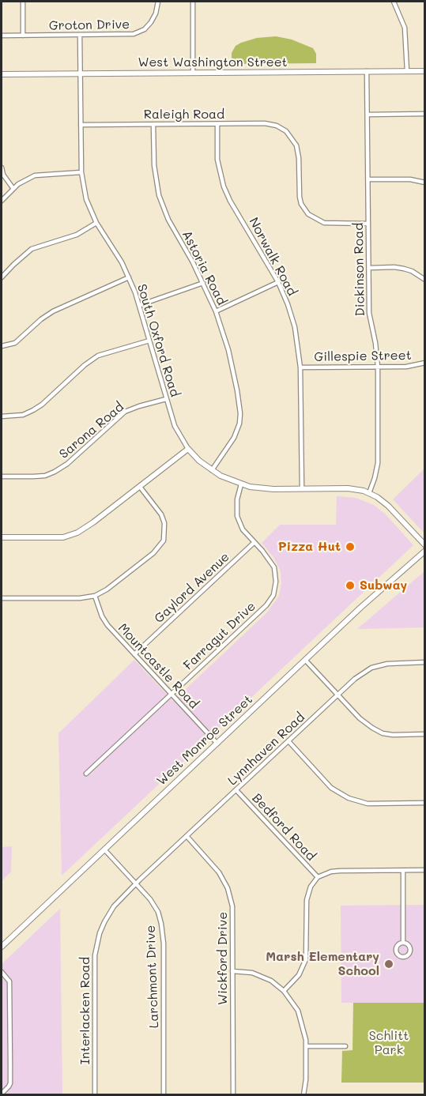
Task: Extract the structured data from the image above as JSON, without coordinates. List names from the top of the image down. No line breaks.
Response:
{"streets":{"street":["Groton Drive","West Washington Street","Raleigh Road","Norwalk Road","Astoria Road","Dickinson Road","South Oxford Road","Gillespie Street","Sarona Road","Gaylord Avenue","Farragut Drive","Mountcastle Road","West Monroe Street","Lynnhaven Road","Bedford Road","Wickford Drive","Larchmont Drive","Interlacken Road"]},"crossings":[["Groton Drive","South Oxford Road"],["West Washington Street","Dickinson Road"],["West Washington Street","South Oxford Road"],["Raleigh Road","Norwalk Road"],["Raleigh Road","Astoria Road"],["Raleigh Road","Dickinson Road"],["Raleigh Road","South Oxford Road"],["Norwalk Road","Gillespie Street"],["Dickinson Road","Gillespie Street"],["South Oxford Road","Sarona Road"],["Gaylord Avenue","Farragut Drive"],["Gaylord Avenue","Mountcastle Road"],["Farragut Drive","Mountcastle Road"],["Mountcastle Road","West Monroe Street"],["West Monroe Street","Larchmont Drive"],["Lynnhaven Road","Bedford Road"],["Lynnhaven Road","Wickford Drive"],["Lynnhaven Road","Larchmont Drive"],["Lynnhaven Road","Interlacken Road"],["Larchmont Drive","Interlacken Road"]],"parks":["Schlitt Park"],"places":["Pizza Hut","Subway","Marsh Elementary School"]}
